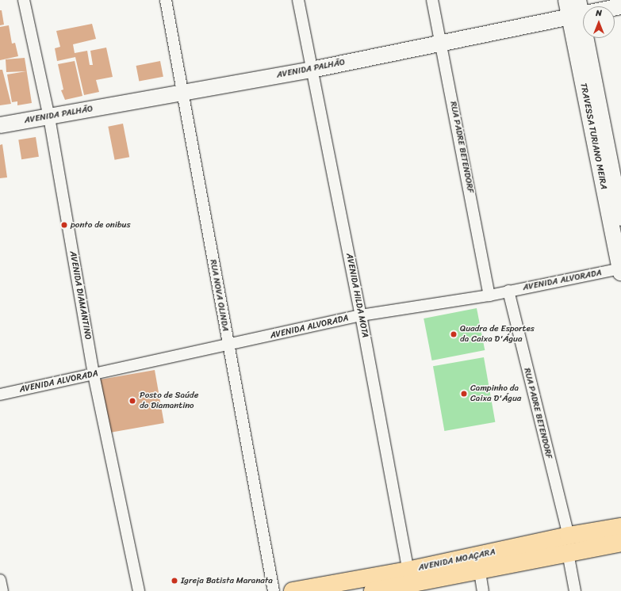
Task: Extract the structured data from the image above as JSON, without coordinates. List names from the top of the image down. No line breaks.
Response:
{"streets":{"main road":["AVENIDA MOAÇARA"],"street":["AVENIDA PALHÃO","TRAVESSA TURIANO MEIRA","RUA PADRE BETENDORF","AVENIDA ALVORADA","AVENIDA DIAMANTINO","RUA NOVA OLINDA","AVENIDA HILDA MOTA"]},"crossings":[["AVENIDA PALHÃO","TRAVESSA TURIANO MEIRA"],["AVENIDA PALHÃO","RUA PADRE BETENDORF"],["AVENIDA PALHÃO","AVENIDA DIAMANTINO"],["AVENIDA PALHÃO","RUA NOVA OLINDA"],["AVENIDA PALHÃO","AVENIDA HILDA MOTA"],["TRAVESSA TURIANO MEIRA","AVENIDA ALVORADA"],["RUA PADRE BETENDORF","AVENIDA ALVORADA"],["RUA PADRE BETENDORF","AVENIDA MOAÇARA"],["AVENIDA ALVORADA","AVENIDA DIAMANTINO"],["AVENIDA ALVORADA","RUA NOVA OLINDA"],["AVENIDA ALVORADA","AVENIDA HILDA MOTA"],["AVENIDA HILDA MOTA","AVENIDA MOAÇARA"]],"places":["ponto de onibus","Quadra de Esportes da Caixa D'Água","Campinho da Caixa D'Água","Posto de Saúde do Diamantino","Igreja Batista Maranata"],"north":"top"}
